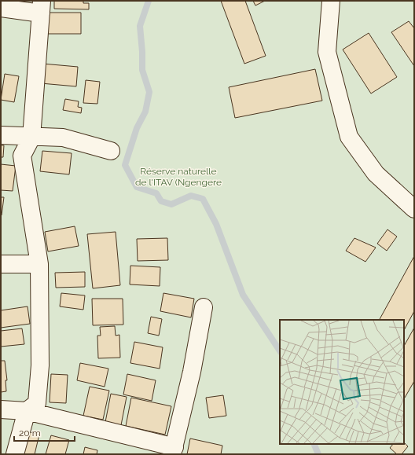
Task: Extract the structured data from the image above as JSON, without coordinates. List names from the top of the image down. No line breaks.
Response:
{"parks":["Réserve naturelle de l'ITAV (Ngengere"],"scale_bar":"20 m"}
